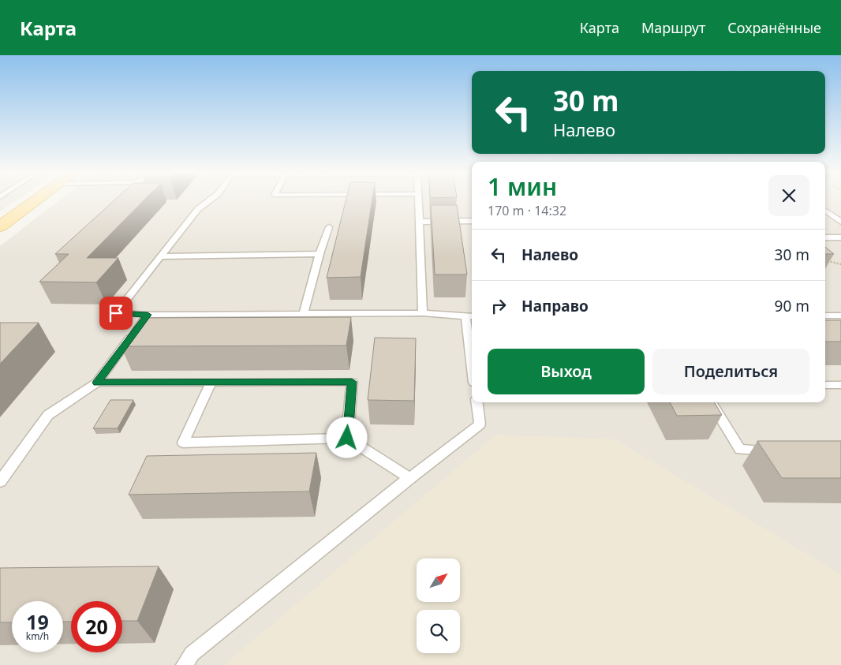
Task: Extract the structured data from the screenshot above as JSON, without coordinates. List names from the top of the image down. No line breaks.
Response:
{"north":"top right","page":{"header":"Карта","nav":["Карта","Маршрут","Сохранённые"],"turn":["30 m","Налево"],"heading":["1 мин","170 m · 14:32"],"list":[{"name":"Налево","value":"30 m"},{"name":"Направо","value":"90 m"}],"buttons":["Выход","Поделиться"],"speed":"19 km/h","limit":"20"}}
